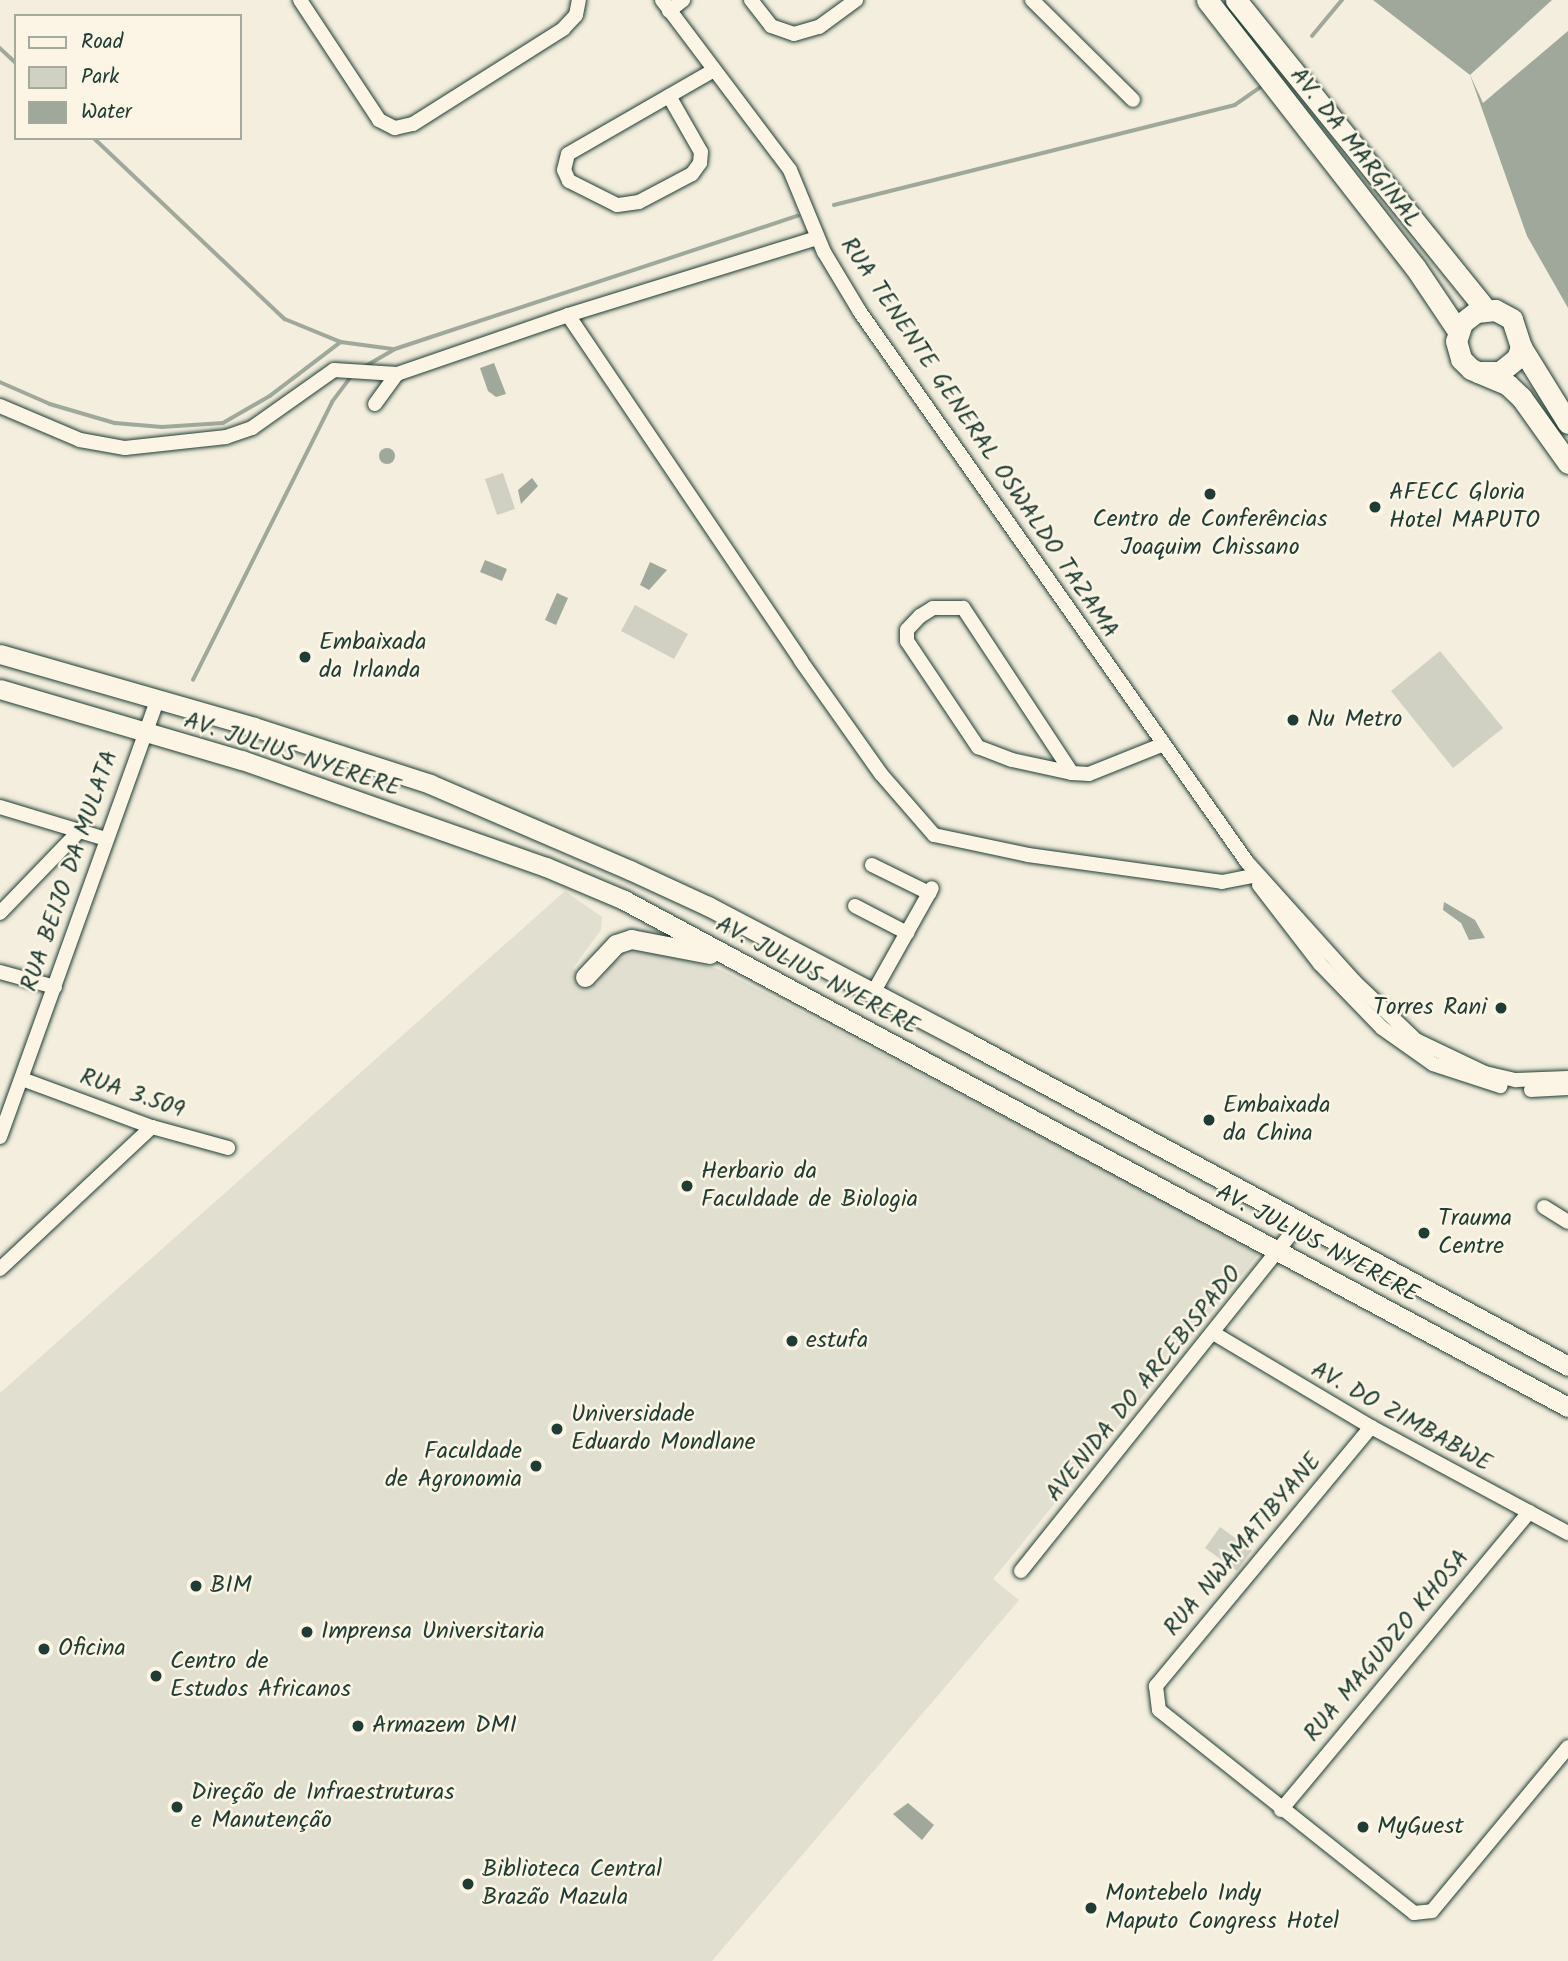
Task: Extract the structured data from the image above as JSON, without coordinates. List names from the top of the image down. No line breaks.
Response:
{"streets":{"main road":["AV. DA MARGINAL","AV. JULIUS NYERERE"],"street":["RUA TENENTE GENERAL OSWALDO TAZAMA","RUA BEIJO DA MULATA","RUA 3.509","AVENIDA DO ARCEBISPADO","AV. DO ZIMBABWE","RUA NWAMATIBYANE","RUA MAGUDZO KHOSA"]},"crossings":[["AV. JULIUS NYERERE","RUA BEIJO DA MULATA"],["AV. JULIUS NYERERE","AVENIDA DO ARCEBISPADO"],["RUA BEIJO DA MULATA","RUA 3.509"],["AVENIDA DO ARCEBISPADO","AV. DO ZIMBABWE"],["AV. DO ZIMBABWE","RUA NWAMATIBYANE"],["AV. DO ZIMBABWE","RUA MAGUDZO KHOSA"],["RUA NWAMATIBYANE","RUA MAGUDZO KHOSA"]],"places":["Centro de Conferências Joaquim Chissano","AFECC Gloria Hotel MAPUTO","Embaixada da Irlanda","Nu Metro","Torres Rani","Embaixada da China","Herbario da Faculdade de Biologia","Trauma Centre","estufa","Universidade Eduardo Mondlane","Faculdade de Agronomia","BIM","Imprensa Universitaria","Oficina","Centro de Estudos Africanos","Armazem DMI","Direção de Infraestruturas e Manutenção","MyGuest","Biblioteca Central Brazão Mazula","Montebelo Indy Maputo Congress Hotel"],"legend":["Road","Park","Water"]}
